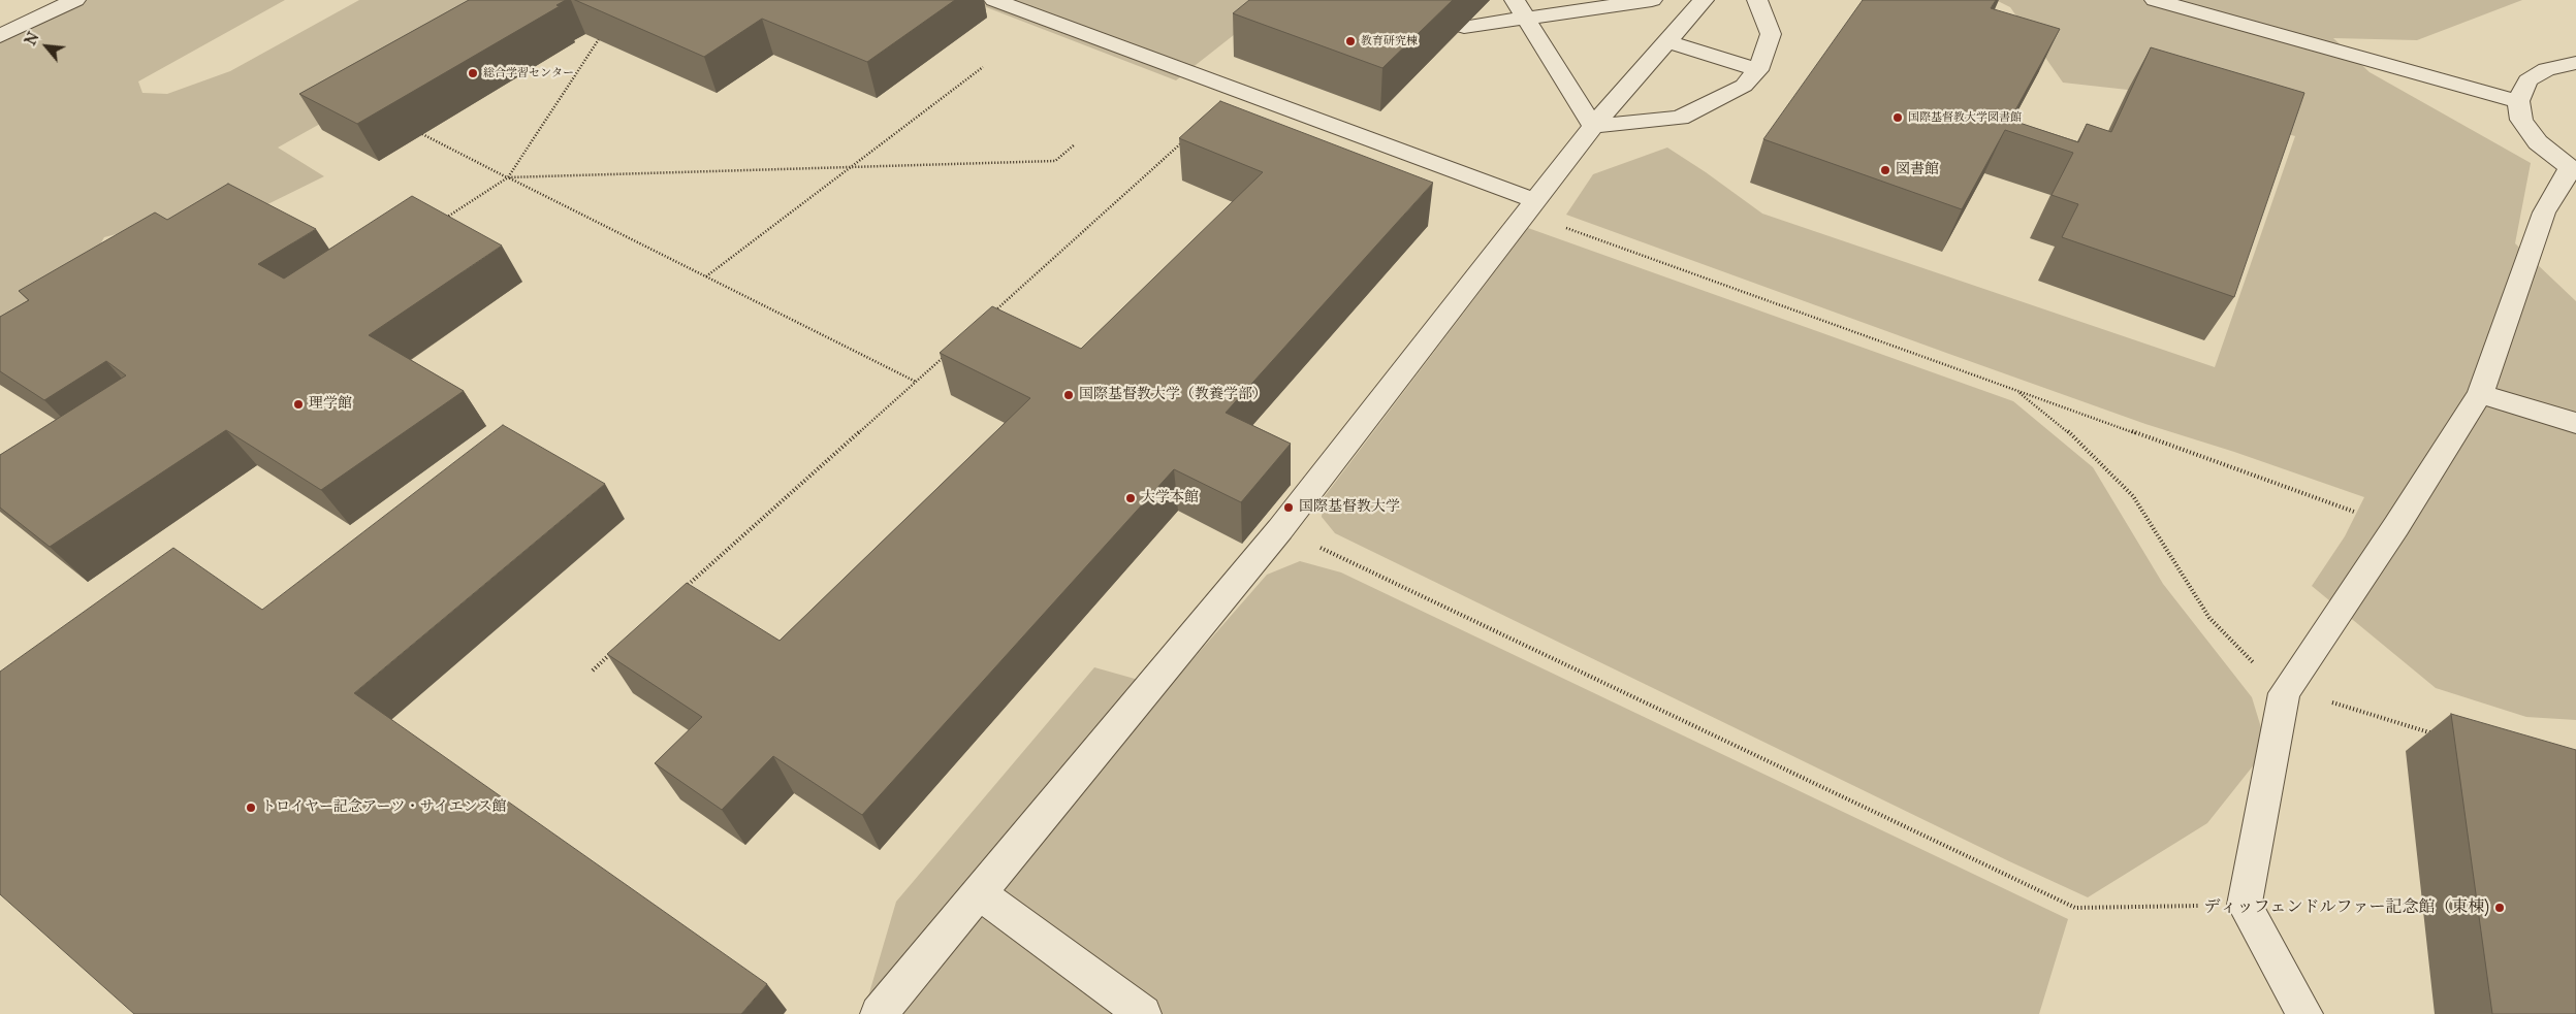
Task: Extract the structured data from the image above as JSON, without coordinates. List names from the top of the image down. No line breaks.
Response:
{"places":["教育研究棟","総合学習センター","国際基督教大学図書館","図書館","国際基督教大学（教養学部）","理学館","大学本館","国際基督教大学","トロイヤー記念アーツ・サイエンス館","ディッフェンドルファー記念館（東棟)"],"north":"top left"}
